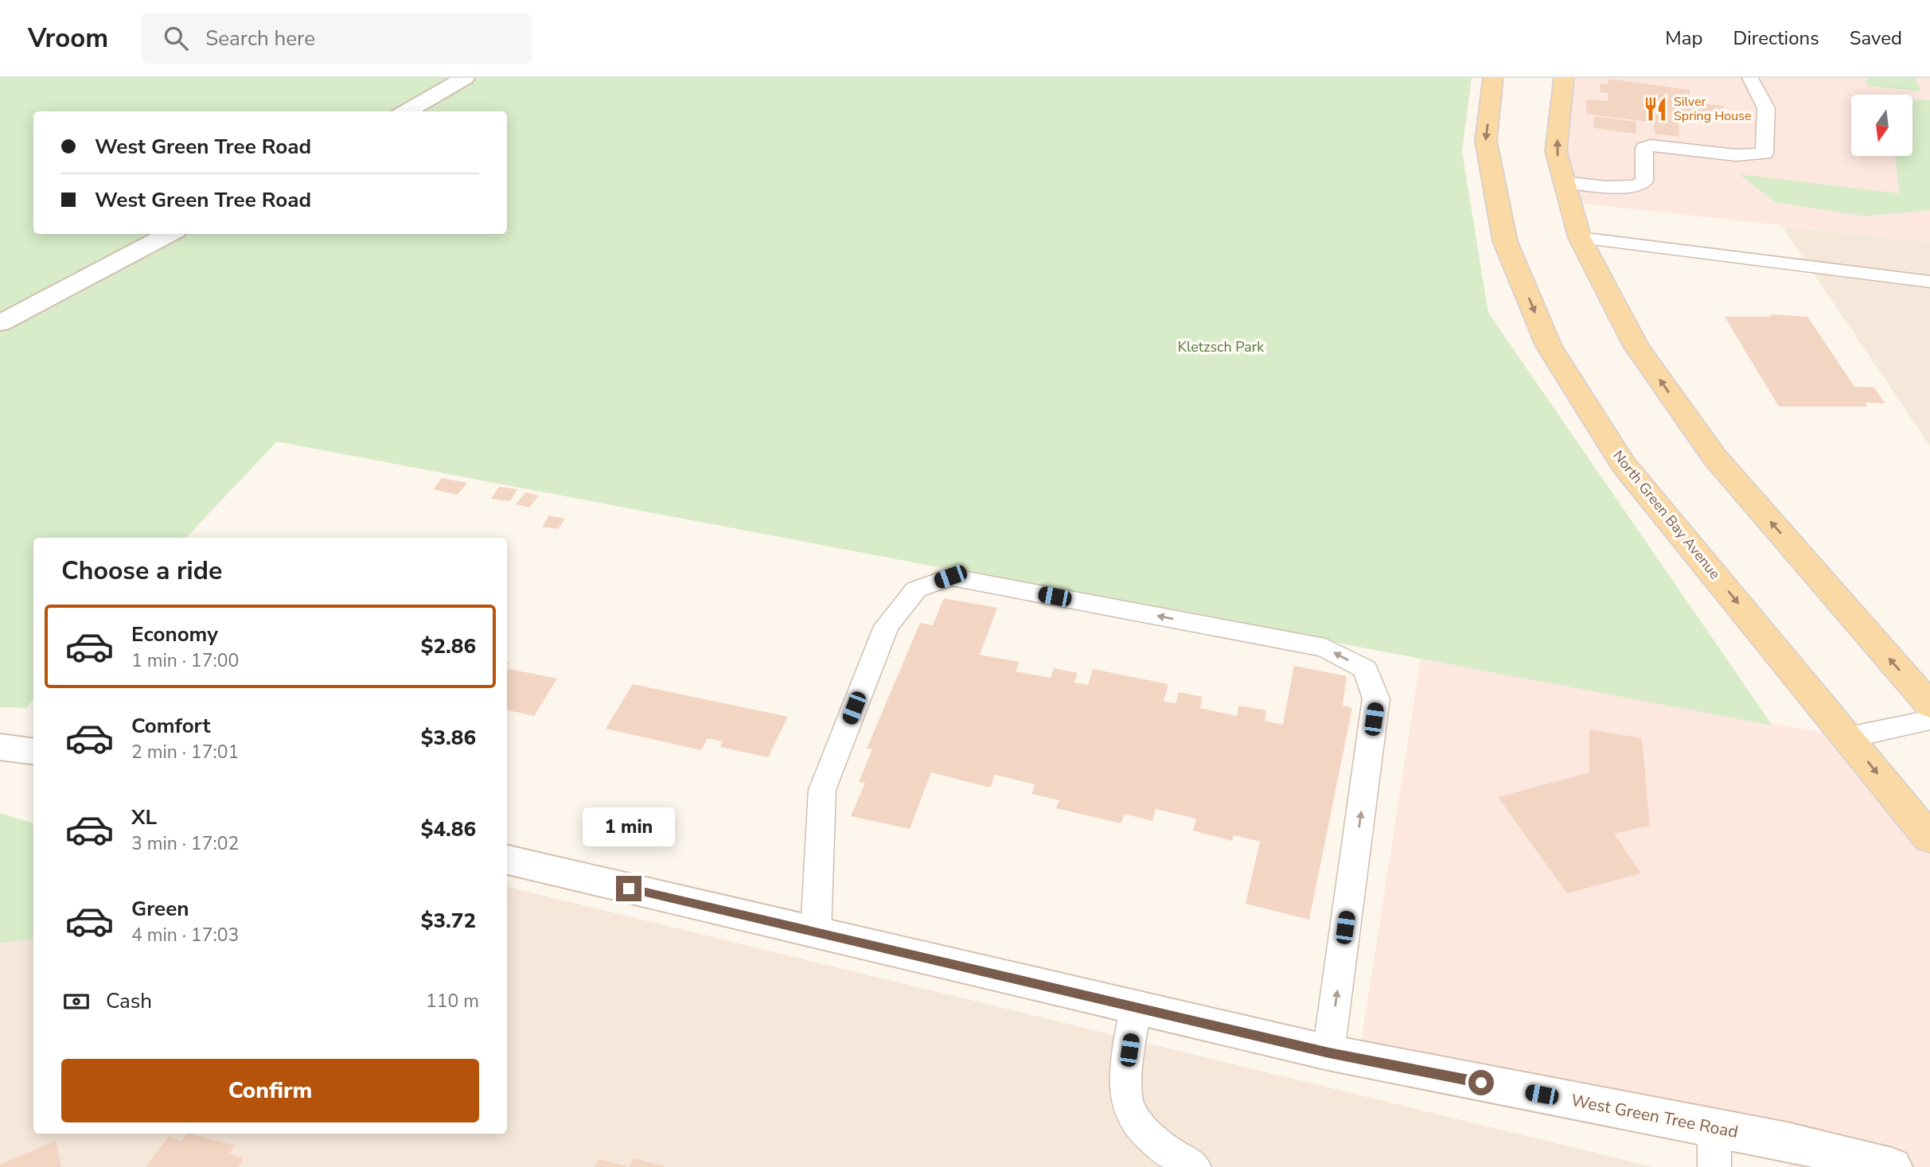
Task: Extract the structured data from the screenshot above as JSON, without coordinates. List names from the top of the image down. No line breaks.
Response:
{"streets":{"main road":["North Green Bay Avenue"],"street":["West Green Tree Road"]},"parks":["Kletzsch Park"],"places":{"restaurant":["Silver Spring House"]},"north":"bottom","page":{"header":"Vroom","search":"Search here","nav":["Map","Directions","Saved"],"banner":["West Green Tree Road","West Green Tree Road"],"heading":"Choose a ride","list":[{"name":"Economy","note":"1 min · 17:00","value":"$2.86"},{"name":"Comfort","note":"2 min · 17:01","value":"$3.86"},{"name":"XL","note":"3 min · 17:02","value":"$4.86"},{"name":"Green","note":"4 min · 17:03","value":"$3.72"}],"bubble":"1 min","pay":["Cash","110 m"],"buttons":"Confirm"}}
